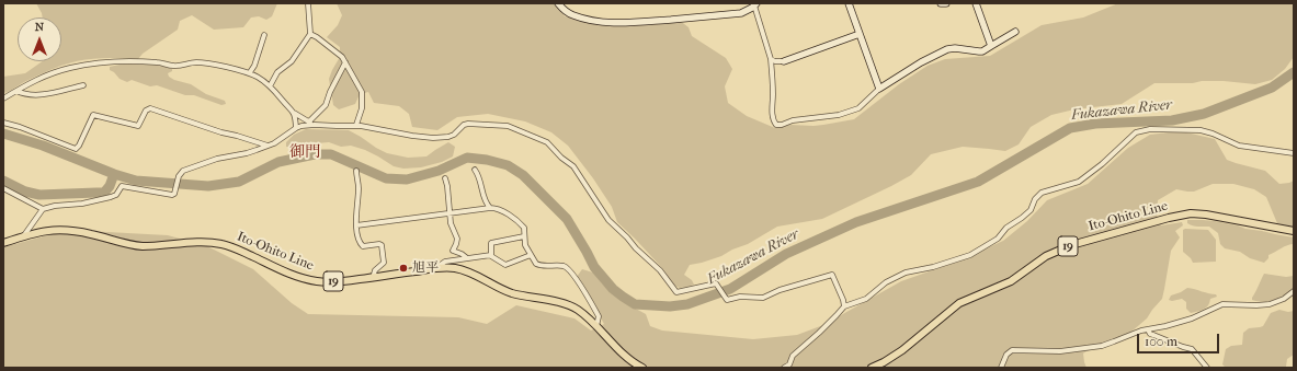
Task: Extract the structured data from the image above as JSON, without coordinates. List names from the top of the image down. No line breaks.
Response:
{"streets":{"main road":["Ito-Ohito Line","19"]},"districts":["御門"],"water":["Fukazawa River"],"places":["旭平"],"scale_bar":"100 m","north":"top"}
